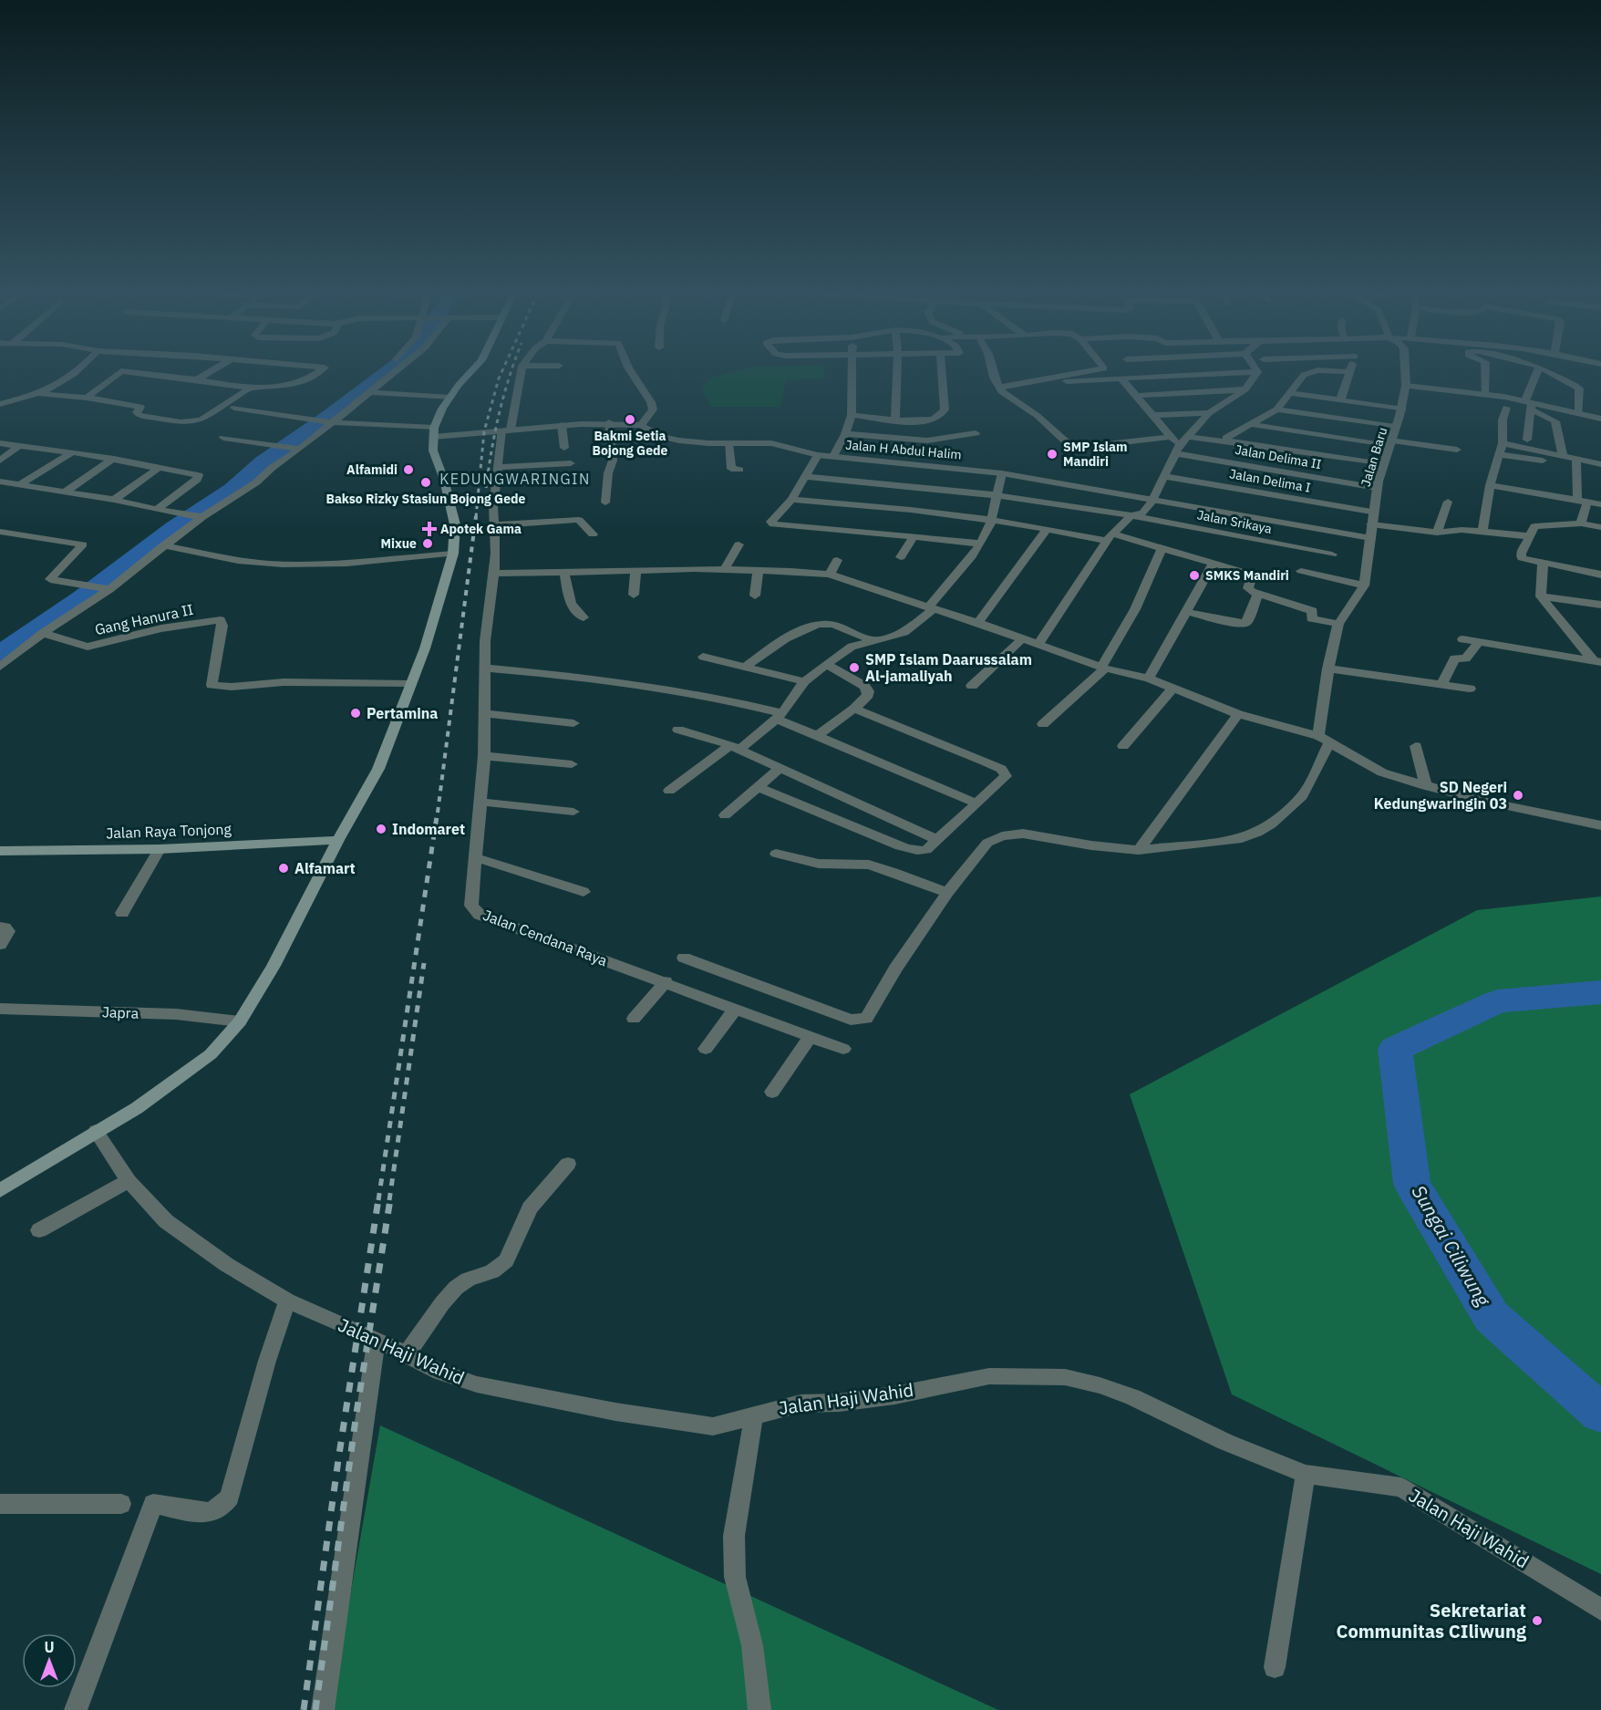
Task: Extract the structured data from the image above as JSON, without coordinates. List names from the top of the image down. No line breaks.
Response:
{"streets":{"main road":["Jalan Raya Tonjong"],"street":["Jalan H Abdul Halim","Jalan Delima II","Jalan Baru","Jalan Delima I","Jalan Srikaya","Gang Hanura II","Jalan Cendana Raya","Japra","Jalan Haji Wahid"]},"crossings":[["Jalan H Abdul Halim","Jalan Baru"],["Jalan H Abdul Halim","Jalan Cendana Raya"],["Jalan Delima II","Jalan Baru"],["Jalan Baru","Jalan Delima I"]],"districts":["KEDUNGWARINGIN"],"water":["Sungai Ciliwung"],"places":{"other":["Bakmi Setia Bojong Gede","SMP Islam Mandiri","Alfamidi","Bakso Rizky Stasiun Bojong Gede","Mixue","SMKS Mandiri","SMP Islam Daarussalam Al-jamaliyah","Pertamina","SD Negeri Kedungwaringin 03","Indomaret","Alfamart","Sekretariat Communitas CIliwung"],"health":["Apotek Gama"]},"north":"top"}
